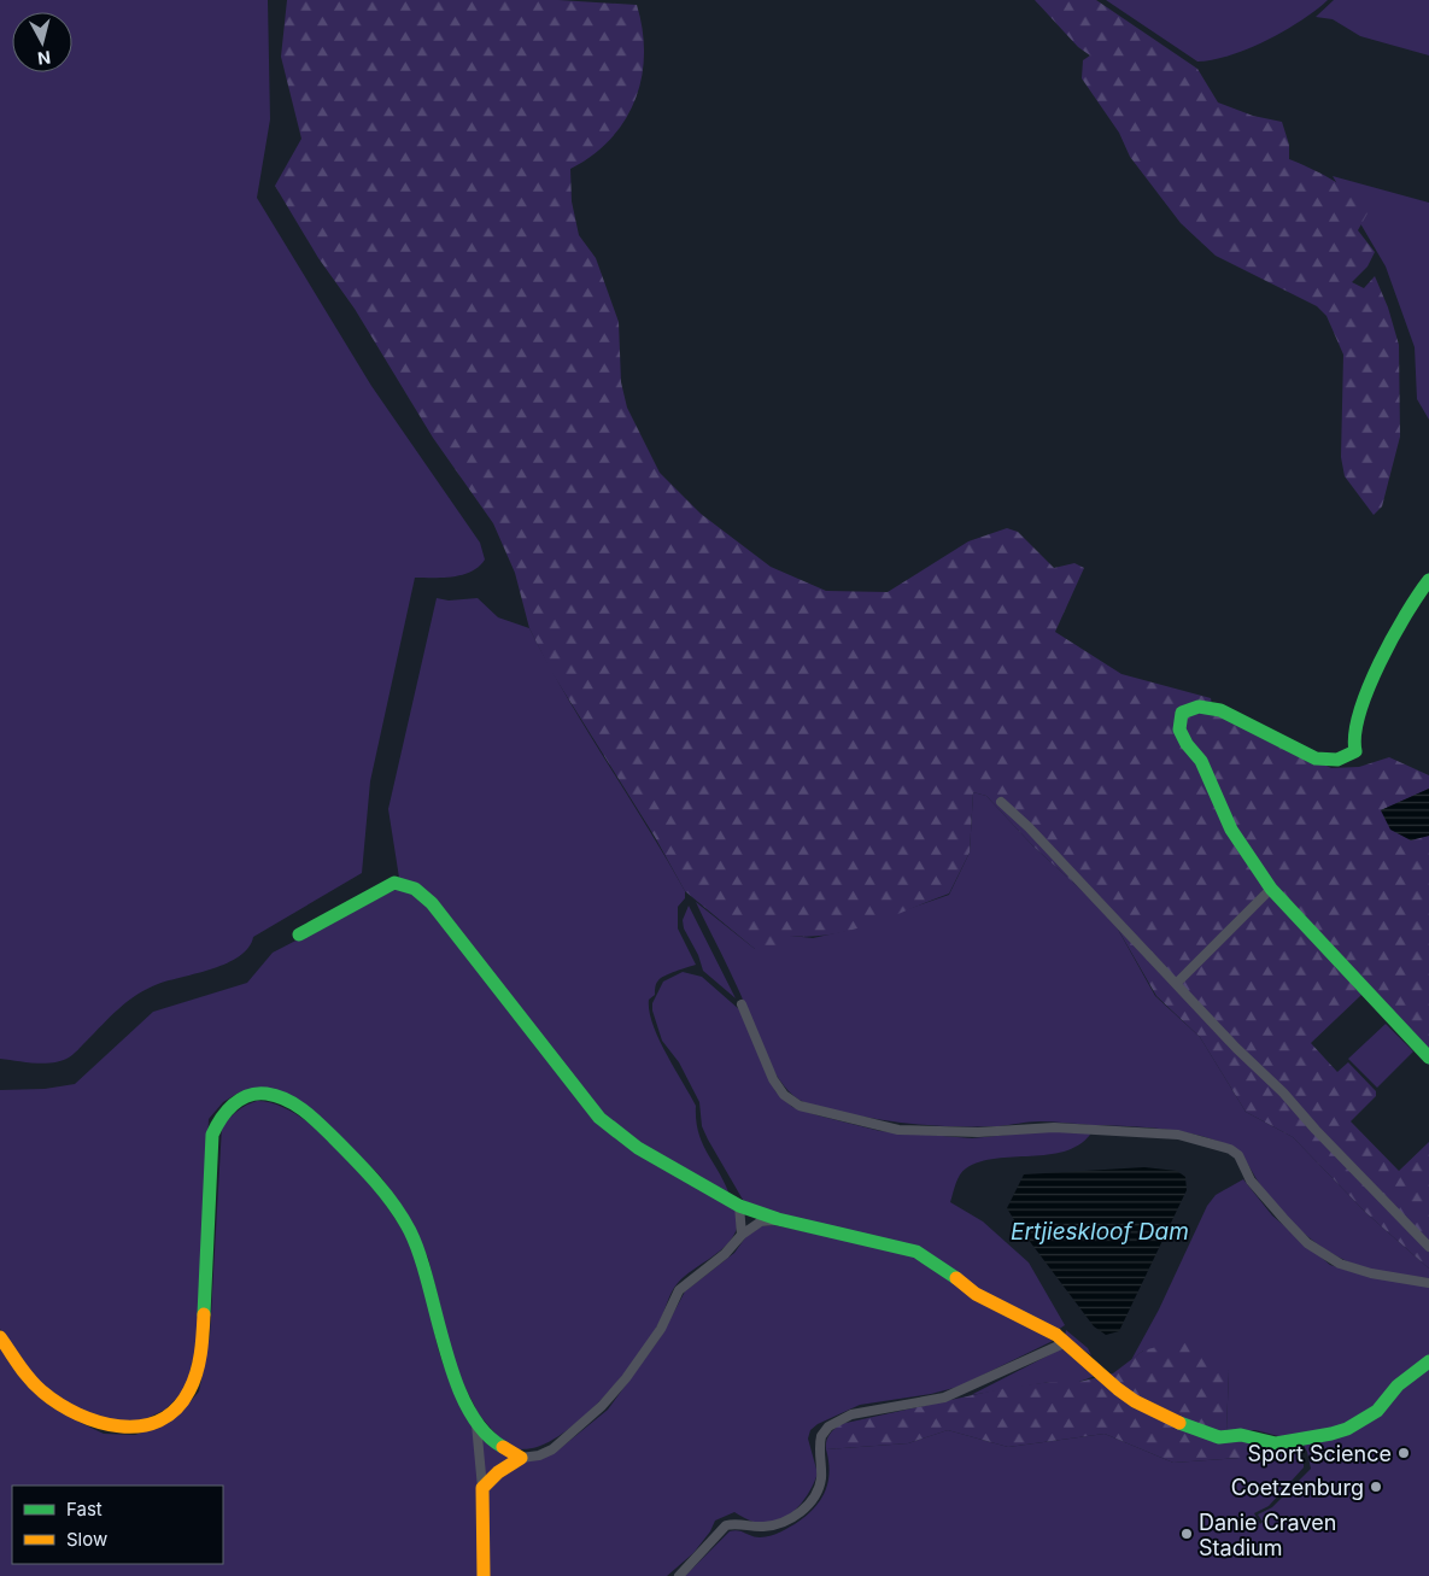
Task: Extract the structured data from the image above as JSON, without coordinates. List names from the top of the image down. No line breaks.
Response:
{"water":["Ertjieskloof Dam"],"places":["Sport Science","Coetzenburg","Danie Craven Stadium"],"legend":["Fast","Slow"],"north":"bottom"}
